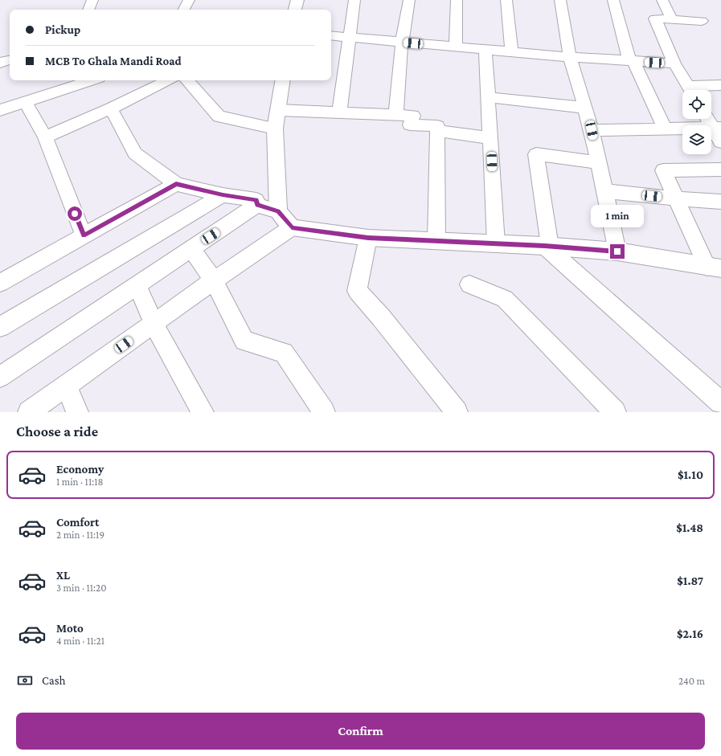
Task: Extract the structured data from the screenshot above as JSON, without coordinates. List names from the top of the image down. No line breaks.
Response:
{"page":{"banner":["Pickup","MCB To Ghala Mandi Road"],"bubble":"1 min","heading":"Choose a ride","list":[{"name":"Economy","note":"1 min · 11:18","value":"$1.10"},{"name":"Comfort","note":"2 min · 11:19","value":"$1.48"},{"name":"XL","note":"3 min · 11:20","value":"$1.87"},{"name":"Moto","note":"4 min · 11:21","value":"$2.16"}],"pay":["Cash","240 m"],"buttons":"Confirm"}}
